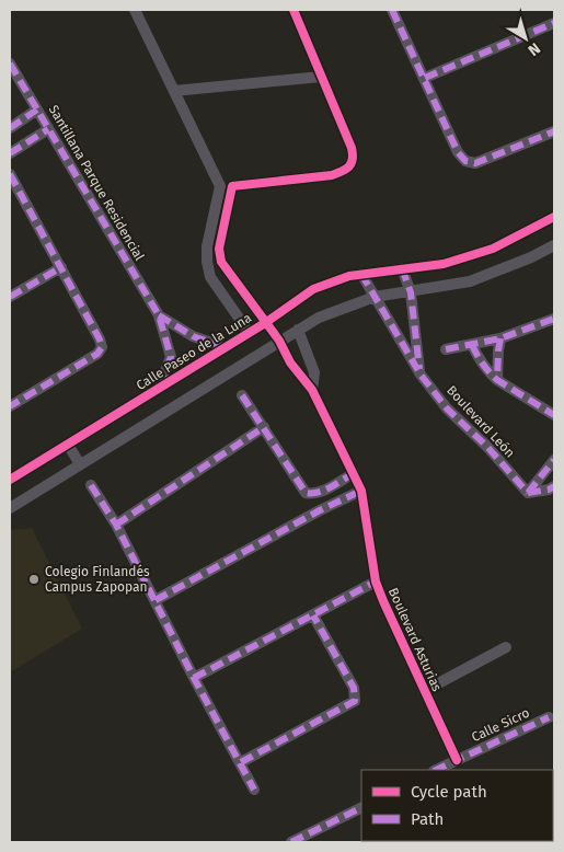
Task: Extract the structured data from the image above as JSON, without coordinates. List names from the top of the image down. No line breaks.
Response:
{"streets":{"street":["Santillana Parque Residencial","Calle Paseo de la Luna","Boulevard León","Boulevard Asturias","Calle Sicro"]},"crossings":[["Calle Paseo de la Luna","Boulevard León"],["Calle Paseo de la Luna","Boulevard Asturias"],["Boulevard Asturias","Calle Sicro"]],"places":["Colegio Finlandés Campus Zapopan"],"legend":["Cycle path","Path"],"north":"bottom right"}
